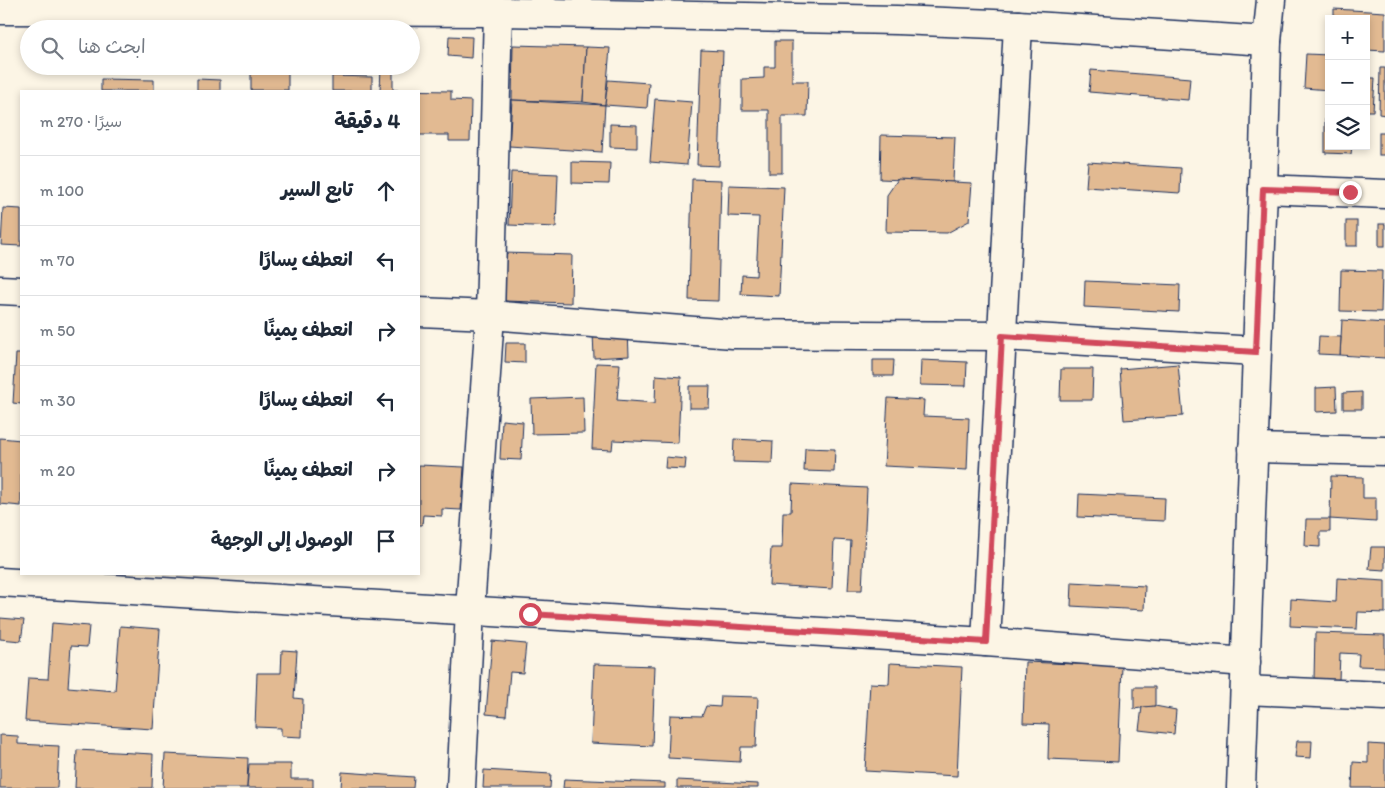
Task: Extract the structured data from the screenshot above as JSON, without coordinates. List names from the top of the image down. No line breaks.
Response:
{"page":{"map_buttons":["+","−"],"search":"ابحث هنا","heading":["4 دقيقة","سيرًا · 270 m"],"list":[["تابع السير","100 m"],["انعطف يسارًا","70 m"],["انعطف يمينًا","50 m"],["انعطف يسارًا","30 m"],["انعطف يمينًا","20 m"],"الوصول إلى الوجهة"]}}
